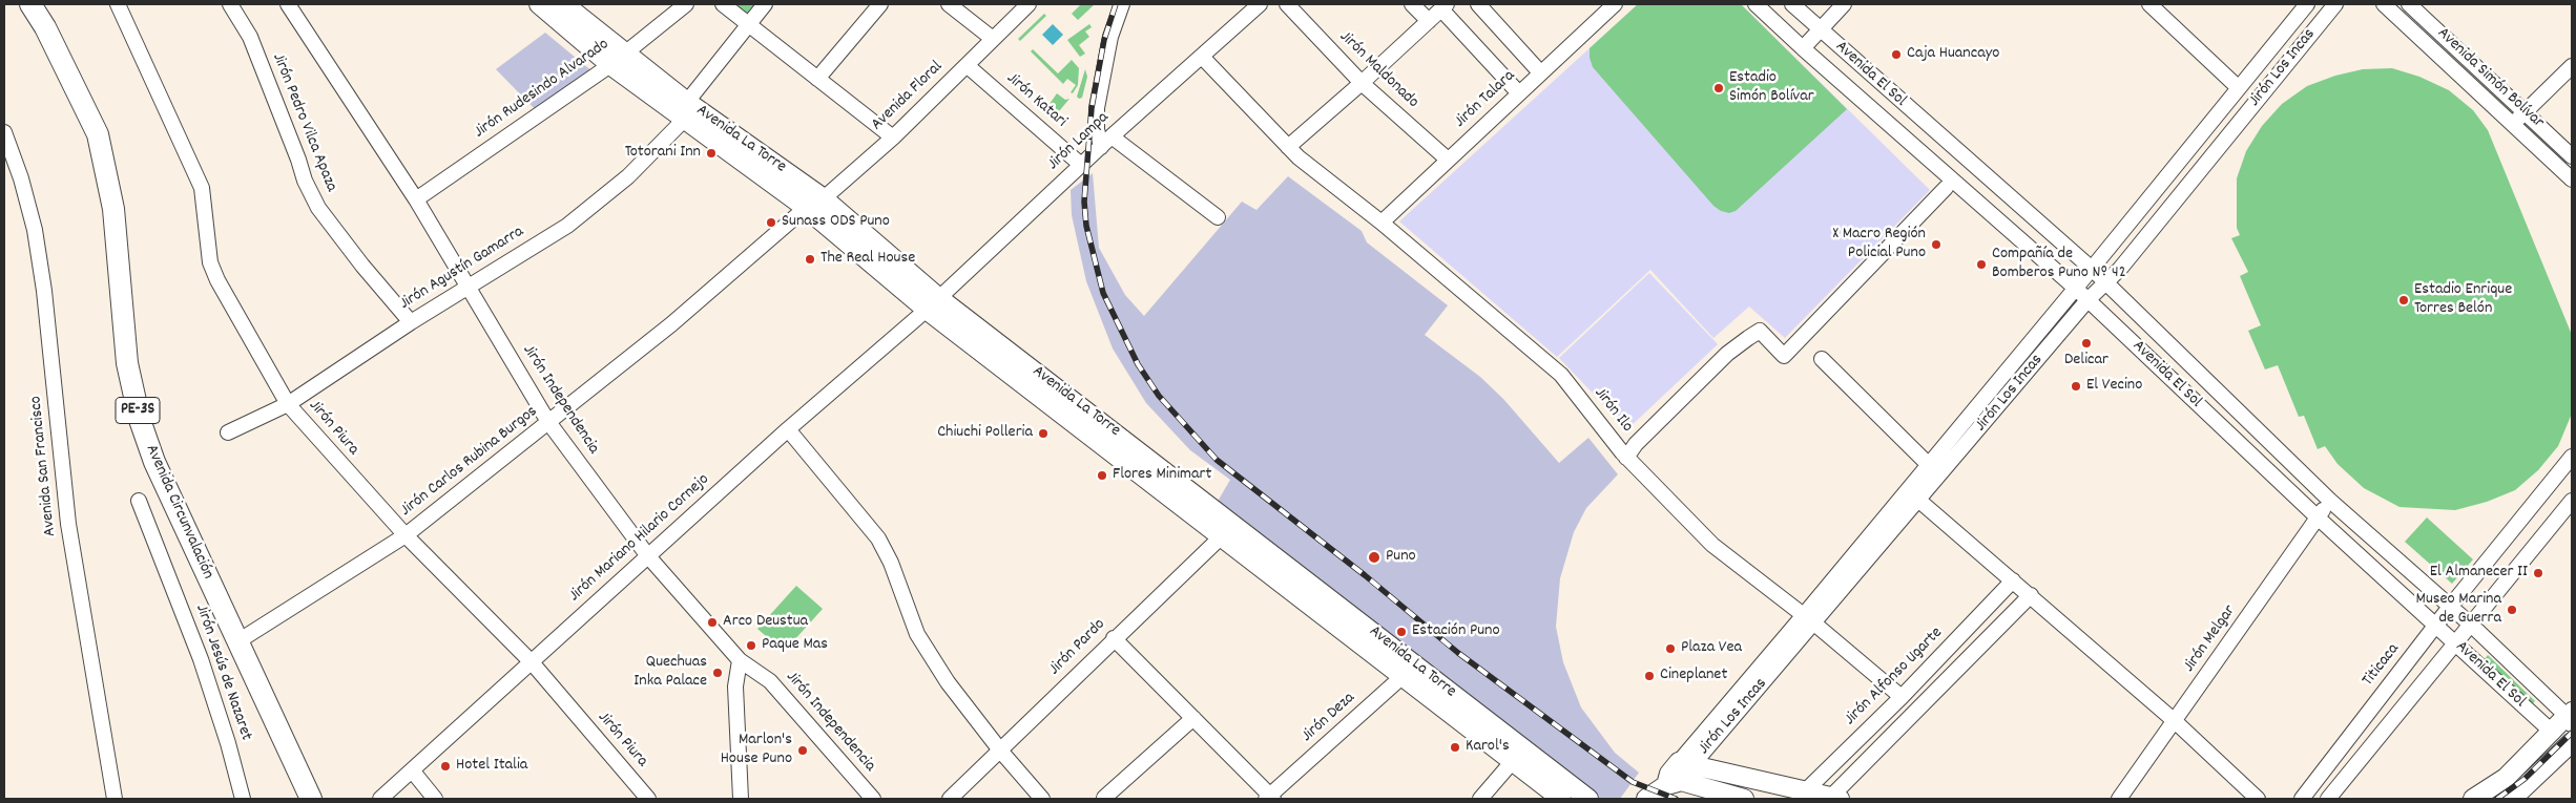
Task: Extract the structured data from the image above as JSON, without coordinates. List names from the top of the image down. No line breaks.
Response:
{"streets":{"highway":["PE-3S","Avenida Circunvalación"],"main road":["Avenida El Sol","Avenida La Torre"],"street":["Jirón Los Incas","Jirón Maldonado","Avenida Simón Bolívar","Jirón Rudesindo Alvarado","Avenida Floral","Jirón Talara","Jirón Katari","Jirón Pedro Vilca Apaza","Jirón Lampa","Jirón Agustín Gamarra","Jirón Independencia","Jirón Ilo","Jirón Piura","Jirón Carlos Rubina Burgos","Avenida San Francisco","Jirón Mariano Hilario Cornejo","Jirón Melgar","Jirón Pardo","Titicaca","Jirón Jesús de Nazaret","Jirón Alfonso Ugarte","Jirón Deza"]},"crossings":[["Jirón Los Incas","Avenida El Sol"],["Jirón Los Incas","Jirón Ilo"],["Jirón Maldonado","Jirón Talara"],["Avenida El Sol","Jirón Melgar"],["Avenida El Sol","Titicaca"],["Jirón Rudesindo Alvarado","Avenida La Torre"],["Jirón Rudesindo Alvarado","Jirón Independencia"],["Avenida Floral","Jirón Katari"],["Avenida Floral","Avenida La Torre"],["Avenida Floral","Jirón Carlos Rubina Burgos"],["Jirón Talara","Jirón Ilo"],["Jirón Katari","Jirón Lampa"],["Jirón Pedro Vilca Apaza","Jirón Agustín Gamarra"],["Avenida La Torre","Jirón Lampa"],["Avenida La Torre","Jirón Agustín Gamarra"],["Avenida La Torre","Jirón Carlos Rubina Burgos"],["Avenida La Torre","Jirón Mariano Hilario Cornejo"],["Avenida La Torre","Jirón Pardo"],["Avenida La Torre","Jirón Deza"],["Jirón Lampa","Jirón Ilo"],["Jirón Lampa","Jirón Mariano Hilario Cornejo"],["Jirón Agustín Gamarra","Jirón Independencia"],["Jirón Agustín Gamarra","Jirón Piura"],["Jirón Independencia","Jirón Carlos Rubina Burgos"],["Jirón Independencia","Jirón Mariano Hilario Cornejo"],["Jirón Ilo","Jirón Alfonso Ugarte"],["Jirón Piura","Jirón Carlos Rubina Burgos"],["Jirón Piura","Jirón Mariano Hilario Cornejo"],["Jirón Carlos Rubina Burgos","Avenida Circunvalación"]],"places":["Caja Huancayo","Estadio Simón Bolívar","Totorani Inn","Sunass ODS Puno","X Macro Región Policial Puno","The Real House","Compañía de Bomberos Puno Nº 42","Estadio Enrique Torres Belón","Delicar","El Vecino","Chiuchi Polleria","Flores Minimart","Puno","El Almanecer II","Museo Marina de Guerra","Arco Deustua","Estación Puno","Paque Mas","Plaza Vea","Quechuas Inka Palace","Cineplanet","Karol's","Marlon's House Puno","Hotel Italia"]}
